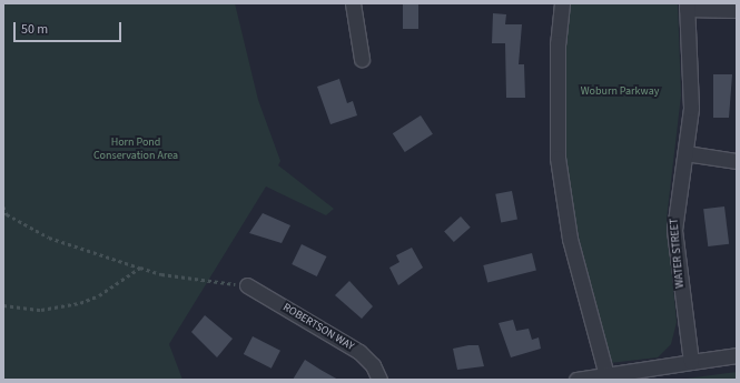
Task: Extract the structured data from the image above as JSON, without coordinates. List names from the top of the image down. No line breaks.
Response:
{"streets":{"street":["WATER STREET","ROBERTSON WAY"]},"parks":["Woburn Parkway","Horn Pond Conservation Area"],"scale_bar":"50 m"}
